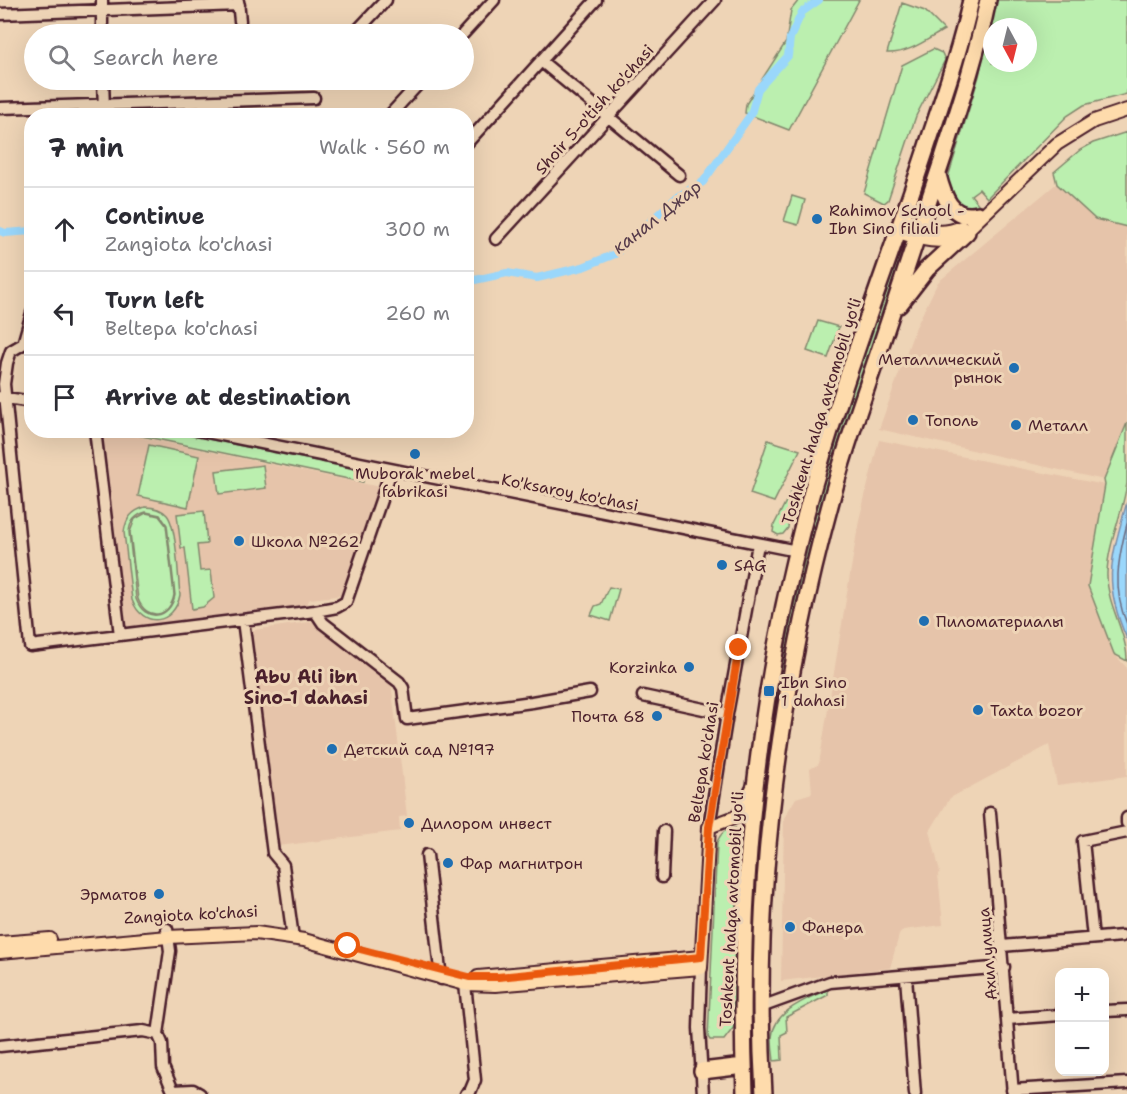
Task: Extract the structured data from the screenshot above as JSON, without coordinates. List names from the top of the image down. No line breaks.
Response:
{"streets":{"highway":["Toshkent halqa avtomobil yo'li"],"main road":["Beltepa ko'chasi","Zangiota ko'chasi"],"street":["Shoir 5-o'tish ko'chasi","Ko'ksaroy ko'chasi","Ахил улица"]},"crossings":[["Toshkent halqa avtomobil yo'li","Ko'ksaroy ko'chasi"],["Ko'ksaroy ko'chasi","Beltepa ko'chasi"],["Beltepa ko'chasi","Zangiota ko'chasi"]],"districts":["Abu Ali ibn Sino-1 dahasi"],"water":["канал Джар"],"places":{"other":["Rahimov School - Ibn Sino filiali","Металлический рынок","Тополь","Металл","Muborak mebel fabrikasi","Школа №262","SAG","Пиломатериалы","Korzinka","Taxta bozor","Почта 68","Детский сад №197","Дилором инвест","Фар магнитрон","Эрматов","Фанера"],"transit":["Ibn Sino 1 dahasi"]},"north":"bottom","page":{"search":"Search here","heading":["7 min","Walk · 560 m"],"list":[["Continue","Zangiota ko'chasi","300 m"],["Turn left","Beltepa ko'chasi","260 m"],"Arrive at destination"],"map_buttons":["+","−"]}}
